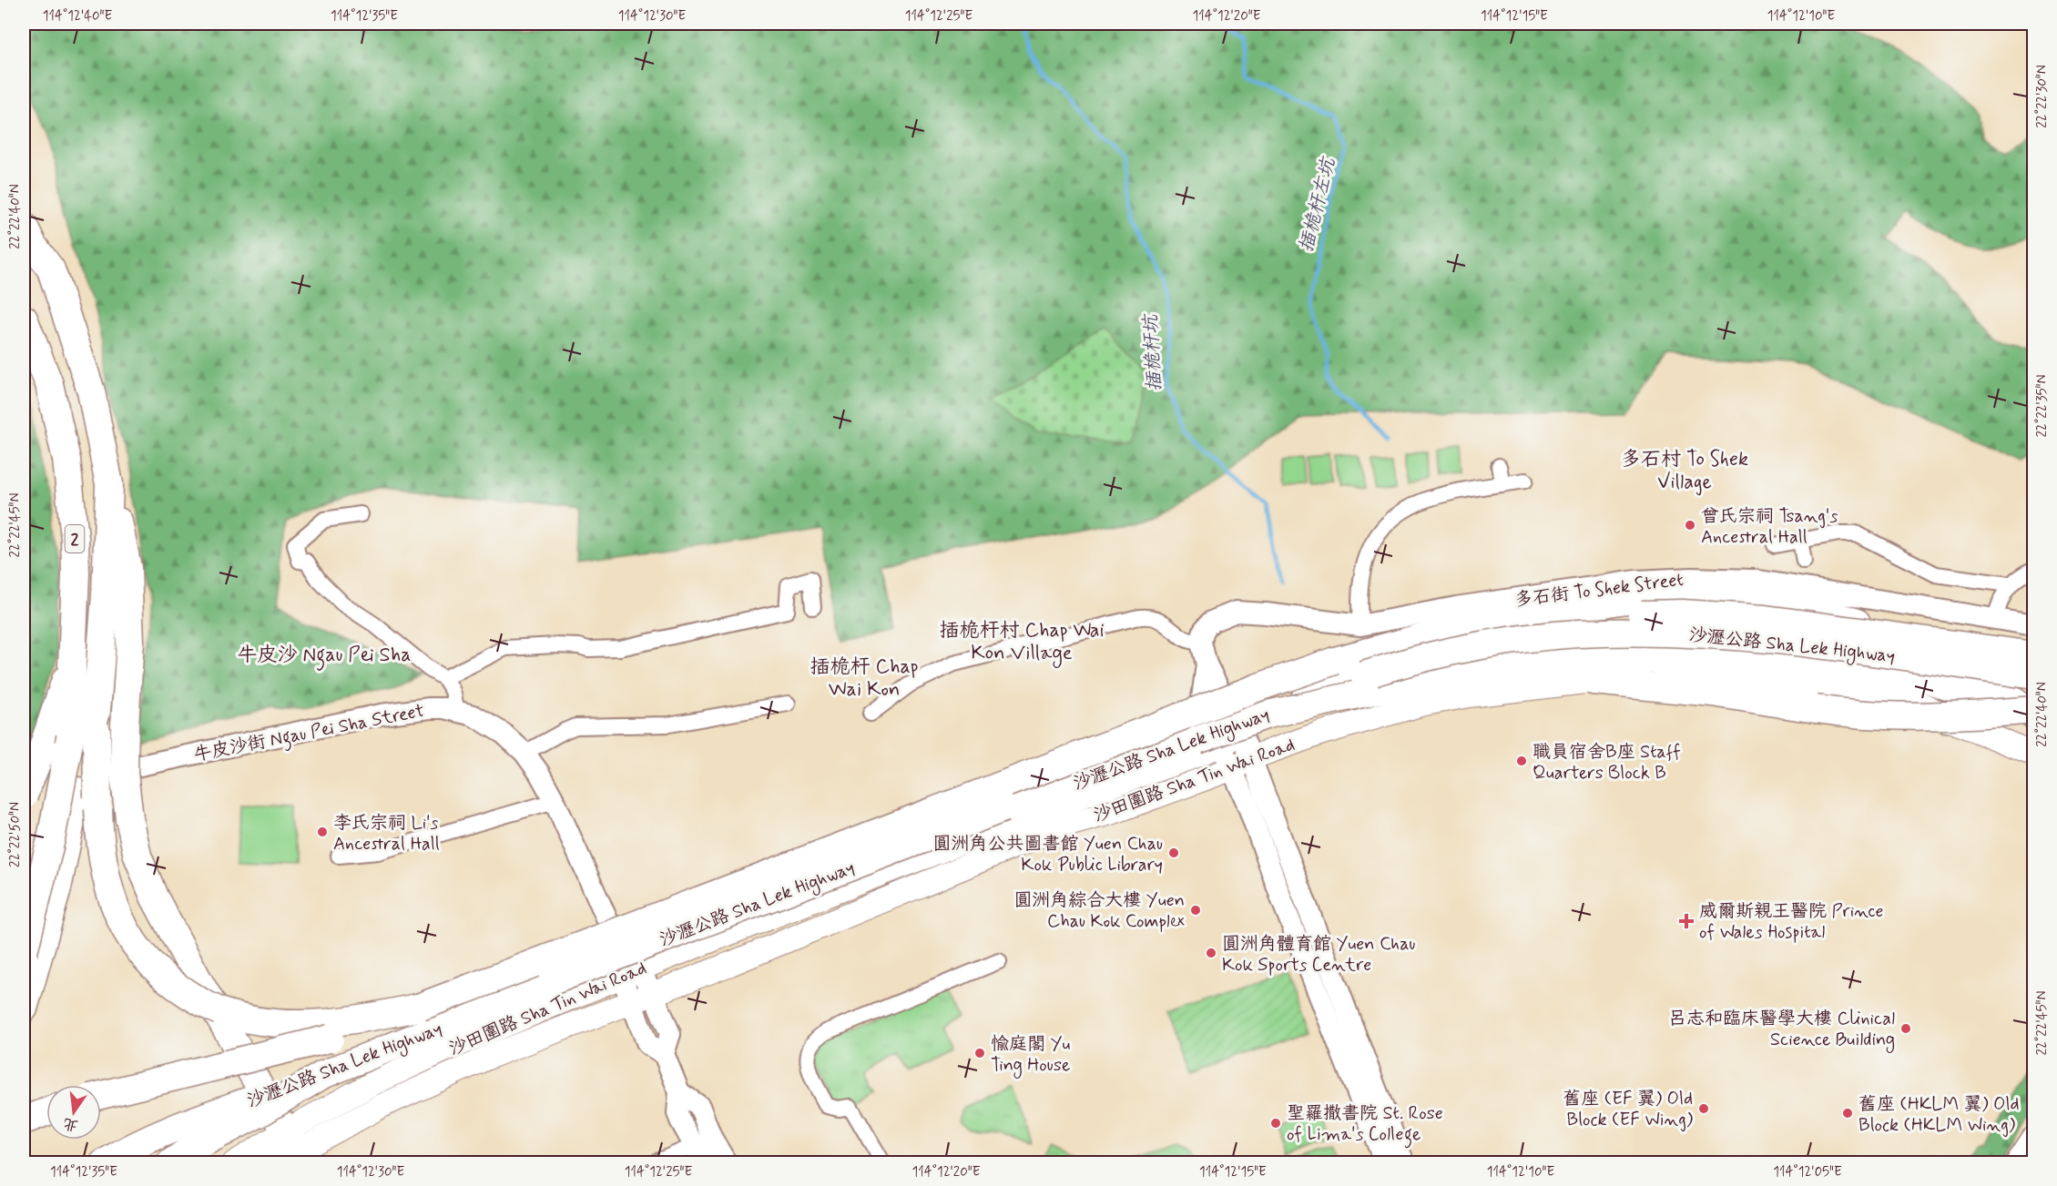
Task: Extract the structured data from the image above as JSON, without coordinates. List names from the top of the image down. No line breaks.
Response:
{"streets":{"highway":["2","沙瀝公路 Sha Lek Highway"],"main road":["沙田圍路 Sha Tin Wai Road"],"street":["多石街 To Shek Street","牛皮沙街 Ngau Pei Sha Street"]},"crossings":[["牛皮沙街 Ngau Pei Sha Street","沙田圍路 Sha Tin Wai Road"]],"districts":["多石村 To Shek Village","插桅杆村 Chap Wai Kon Village","牛皮沙 Ngau Pei Sha","插桅杆 Chap Wai Kon"],"water":["插桅杆左坑","插桅杆坑"],"places":{"other":["曾氏宗祠 Tsang's Ancestral Hall","職員宿舍B座 Staff Quarters Block B","李氏宗祠 Li's Ancestral Hall","圓洲角公共圖書館 Yuen Chau Kok Public Library","圓洲角綜合大樓 Yuen Chau Kok Complex","圓洲角體育館 Yuen Chau Kok Sports Centre","呂志和臨床醫學大樓 Clinical Science Building","愉庭閣 Yu Ting House","舊座 (EF 翼) Old Block (EF Wing)","舊座 (HKLM 翼) Old Block (HKLM Wing)","聖羅撒書院 St. Rose of Lima's College"],"health":["威爾斯親王醫院 Prince of Wales Hospital"]},"north":"bottom","coordinates":["114°12'40\"E","114°12'35\"E","114°12'30\"E","114°12'25\"E","114°12'20\"E","114°12'15\"E","114°12'10\"E","22°22'30\"N","22°22'40\"N","22°22'35\"N","22°22'45\"N","22°22'50\"N","114°12'05\"E"]}
